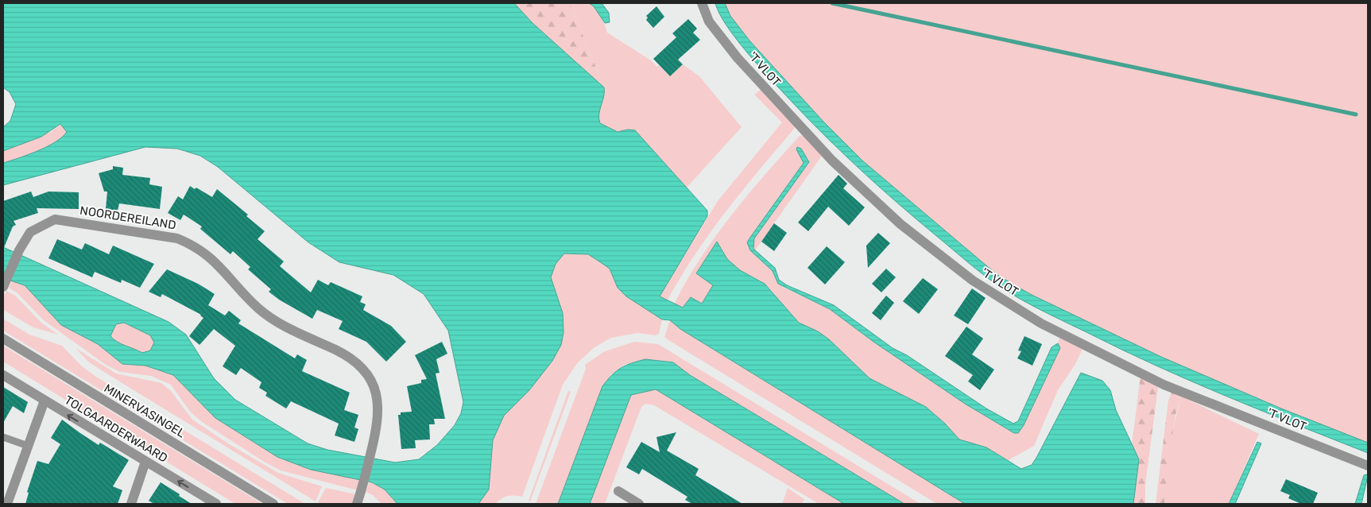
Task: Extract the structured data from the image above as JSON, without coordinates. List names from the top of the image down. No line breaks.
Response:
{"streets":{"street":["'T VLOT","NOORDEREILAND","MINERVASINGEL","TOLGAARDERWAARD"]},"one_way":["TOLGAARDERWAARD"]}
